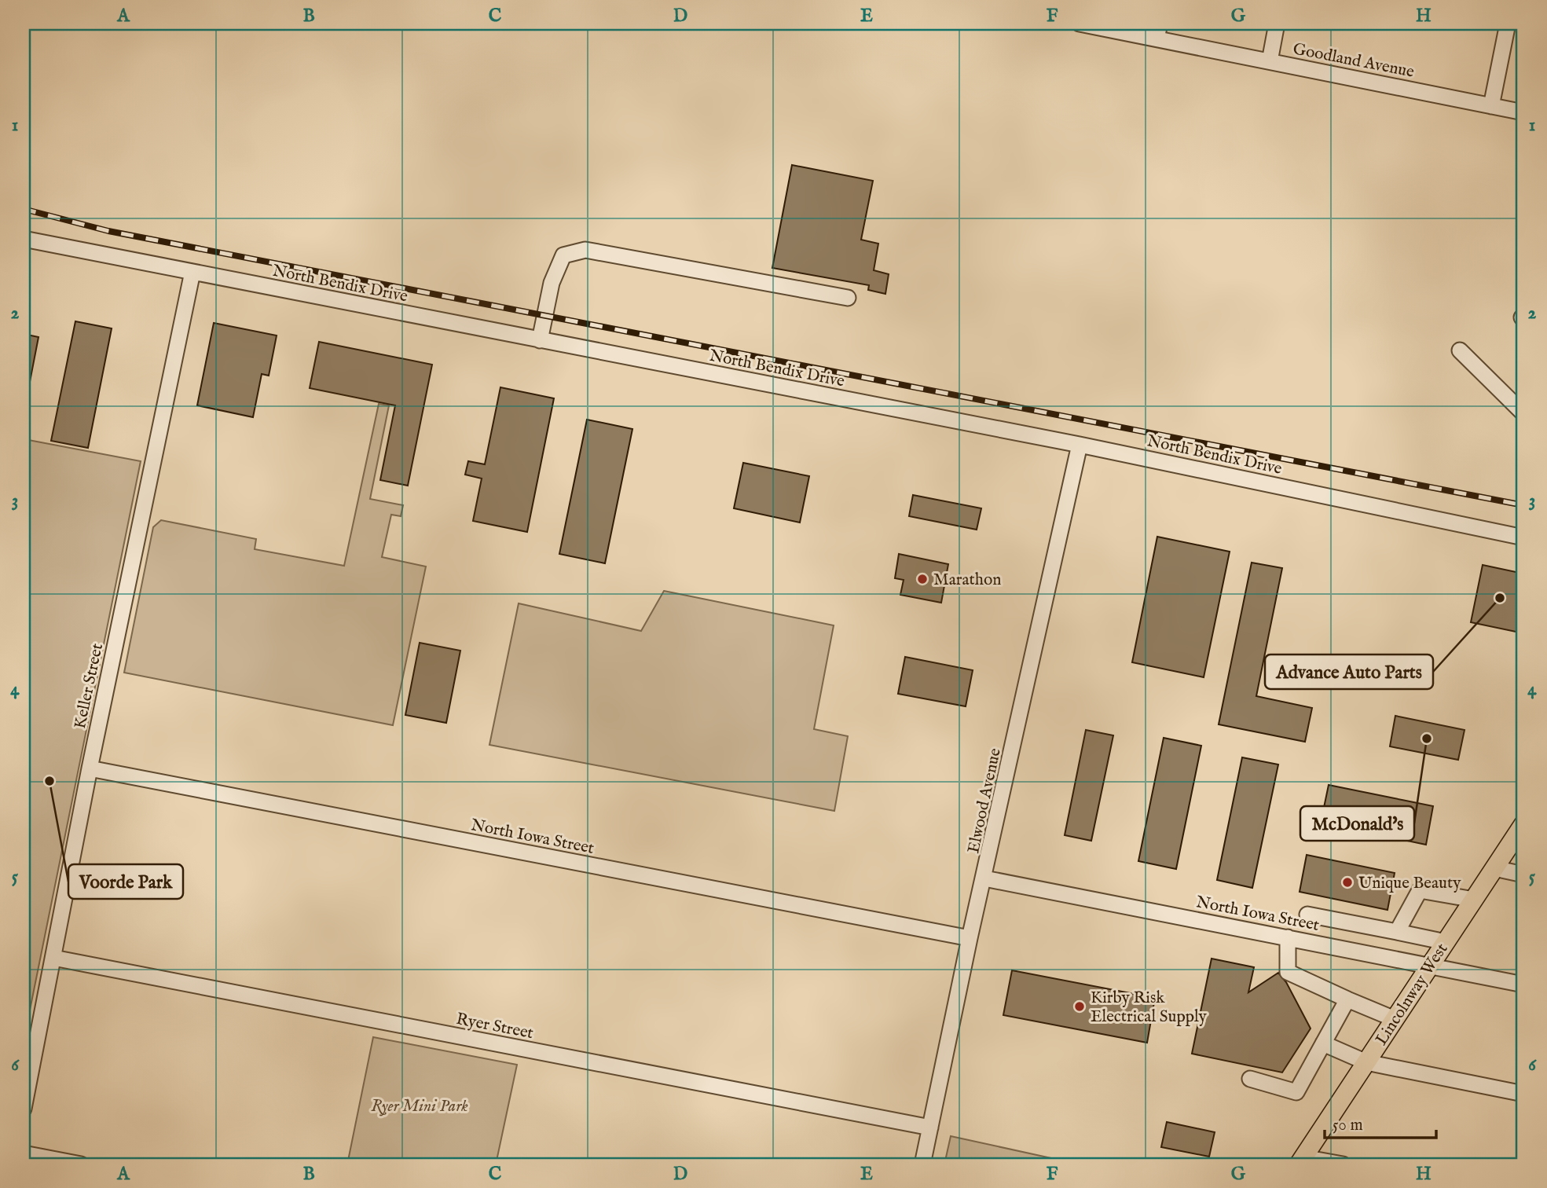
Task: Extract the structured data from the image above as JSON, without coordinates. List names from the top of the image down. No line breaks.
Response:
{"streets":{"main road":["Lincolnway West"],"street":["Goodland Avenue","North Bendix Drive","Keller Street","Elwood Avenue","North Iowa Street","Ryer Street"]},"crossings":[["North Bendix Drive","Keller Street"],["North Bendix Drive","Elwood Avenue"],["Keller Street","North Iowa Street"],["Keller Street","Ryer Street"],["Elwood Avenue","North Iowa Street"],["Elwood Avenue","Ryer Street"],["North Iowa Street","Lincolnway West"]],"parks":["Ryer Mini Park"],"places":["Marathon","Advance Auto Parts","McDonald's","Voorde Park","Unique Beauty","Kirby Risk Electrical Supply"],"scale_bar":"50 m","grid":{"columns":["A","B","C","D","E","F","G","H"],"rows":["1","2","3","4","5","6"]}}
